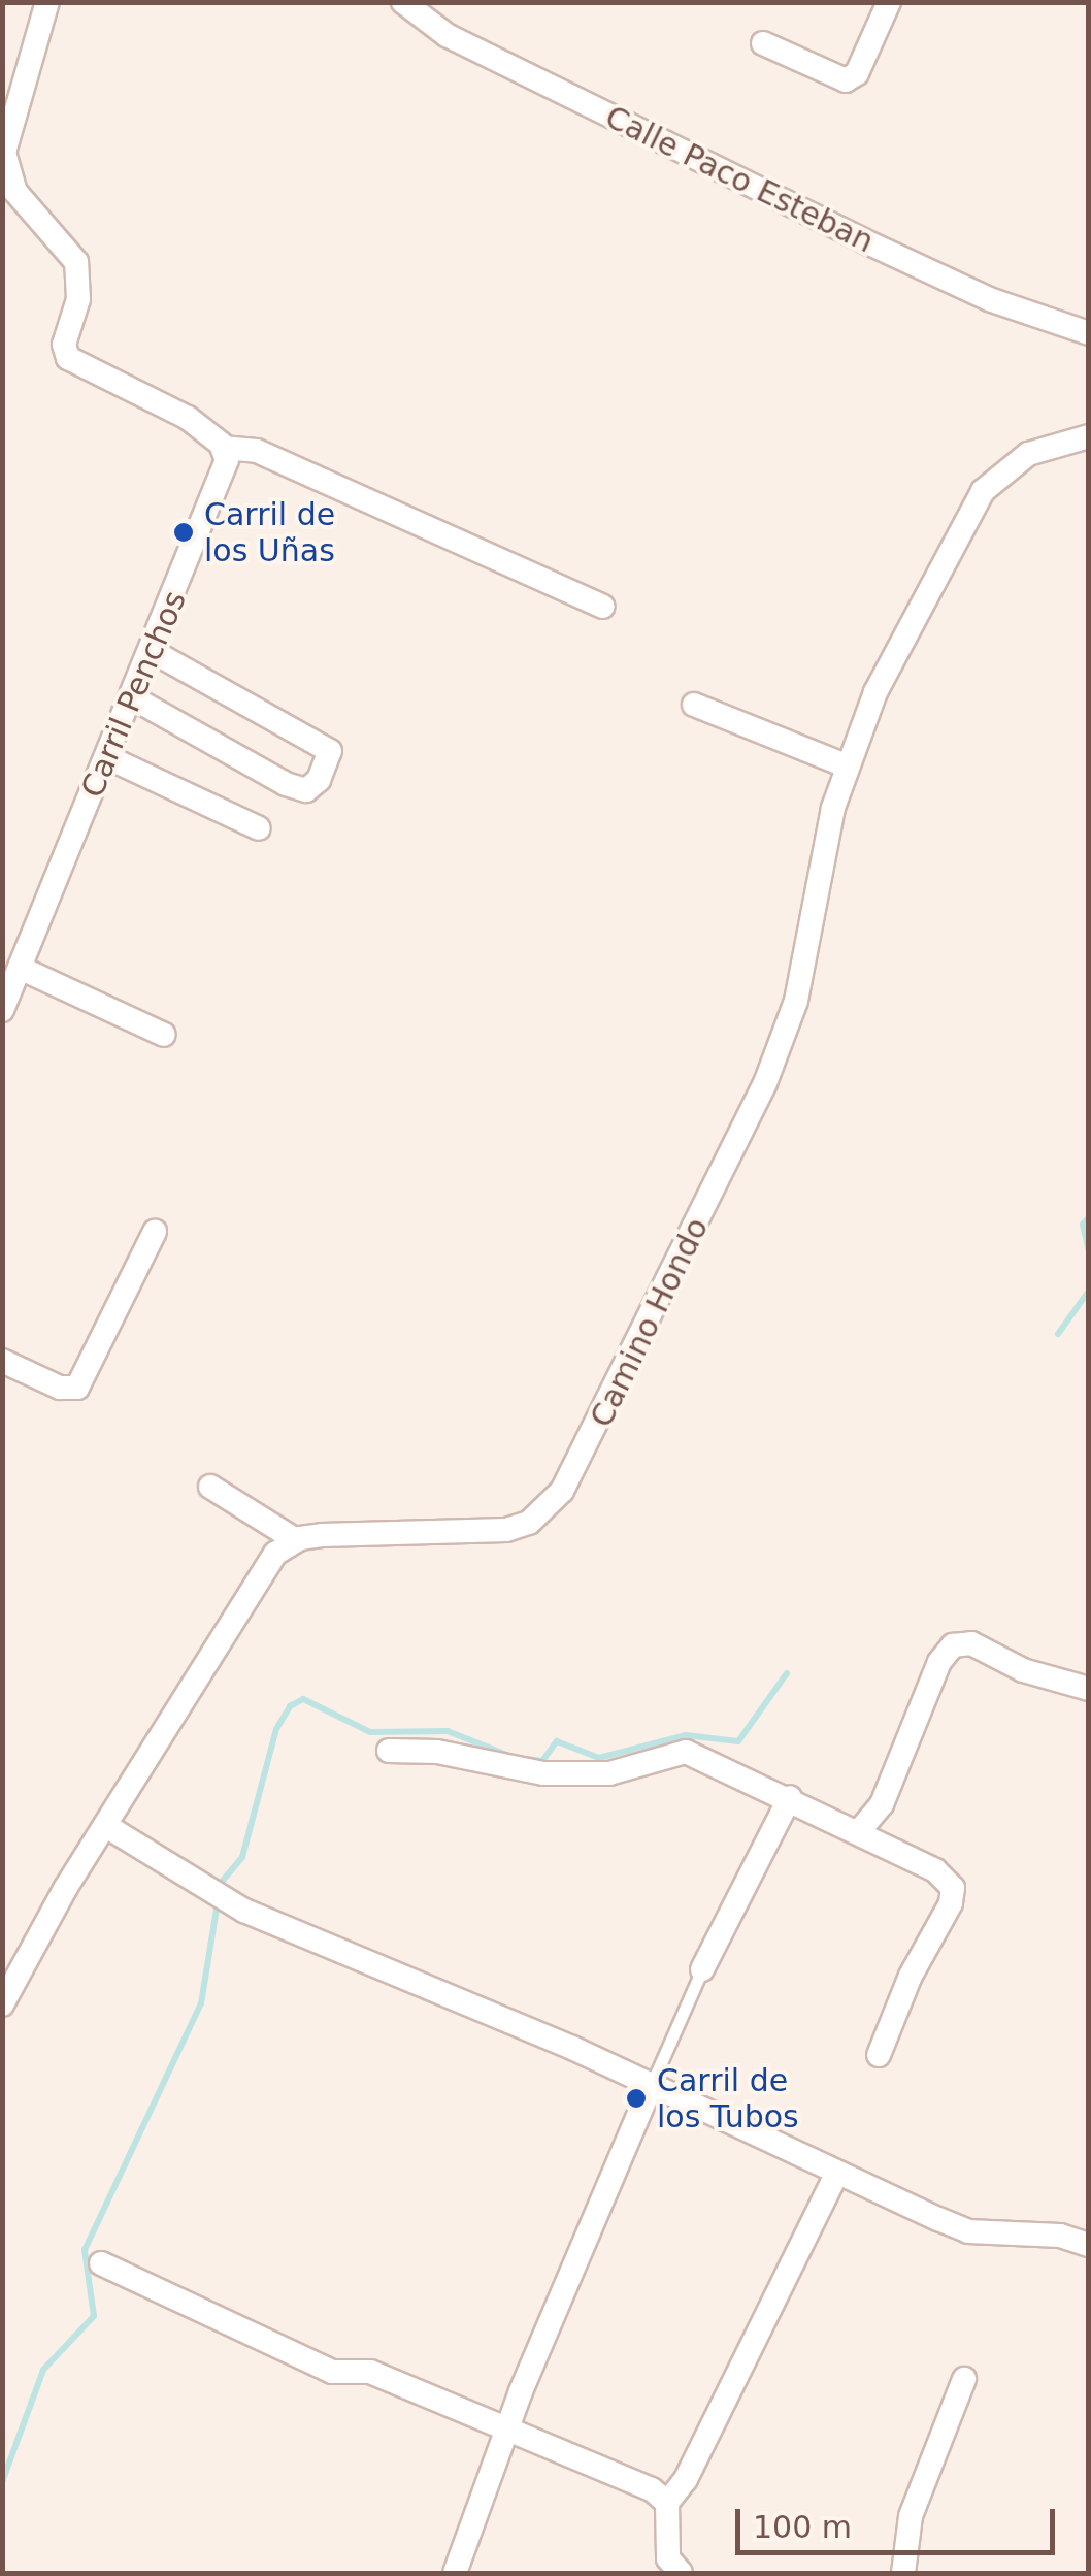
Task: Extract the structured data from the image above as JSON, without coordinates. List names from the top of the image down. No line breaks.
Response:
{"streets":{"street":["Calle Paco Esteban","Carril Penchos","Camino Hondo"]},"places":["Carril de los Uñas","Carril de los Tubos"],"scale_bar":"100 m"}
